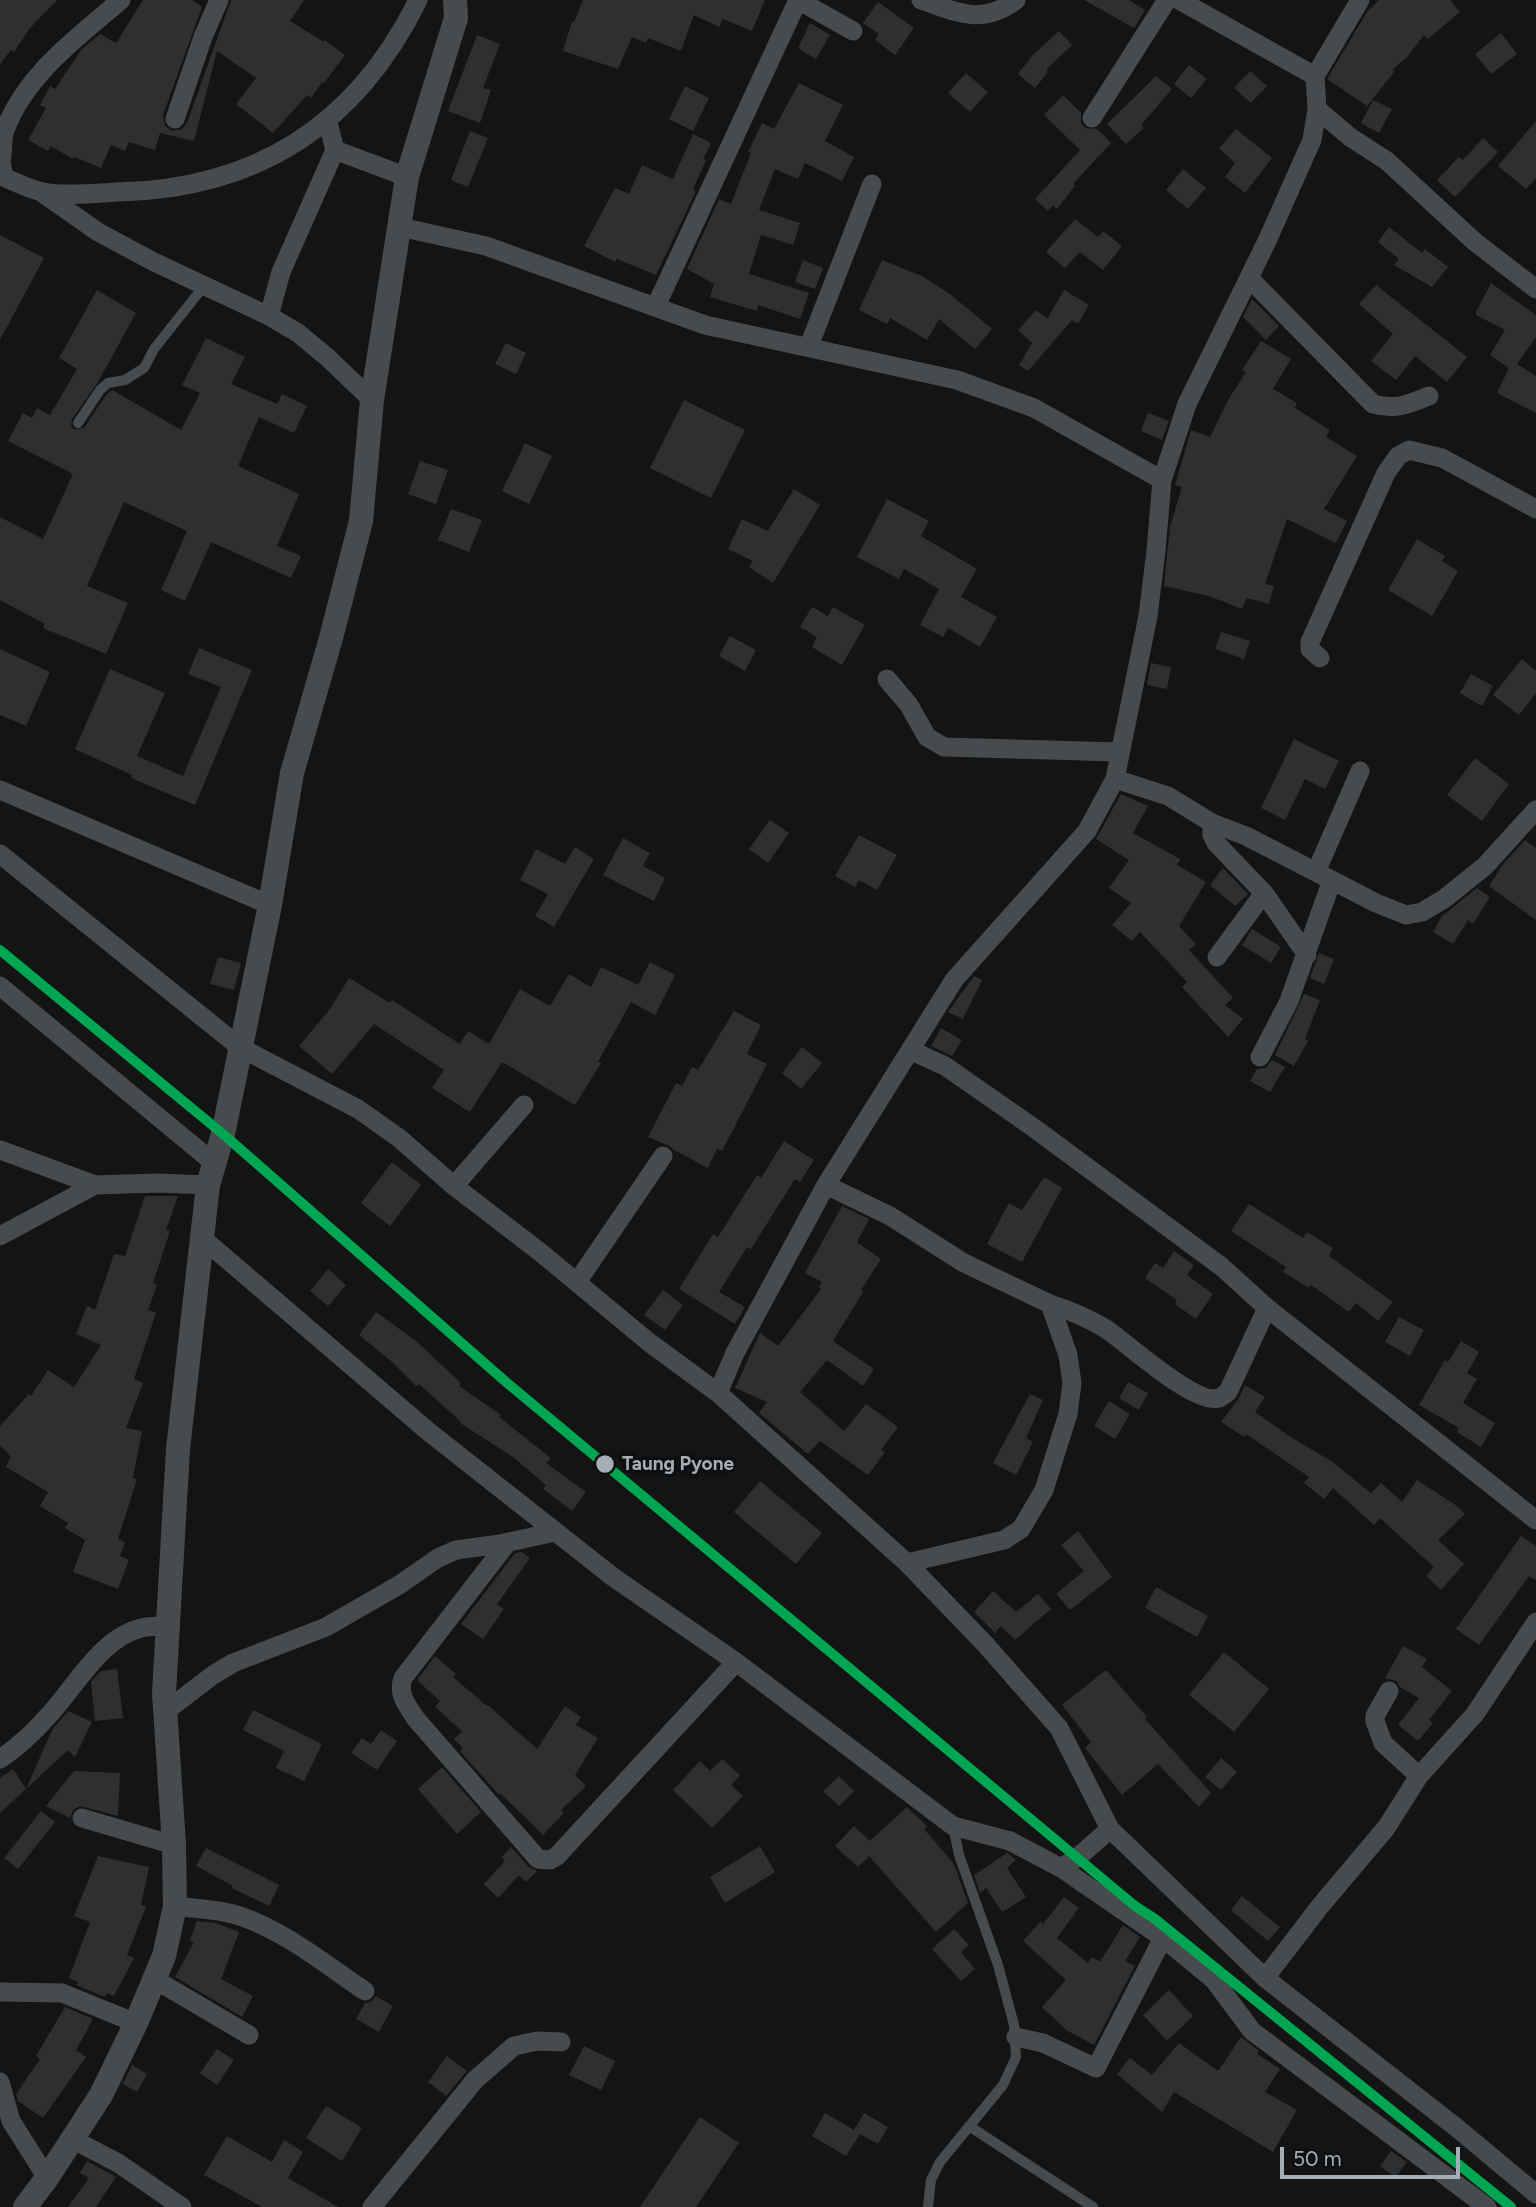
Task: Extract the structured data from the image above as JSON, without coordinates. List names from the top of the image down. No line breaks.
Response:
{"places":["Taung Pyone"],"scale_bar":"50 m"}
